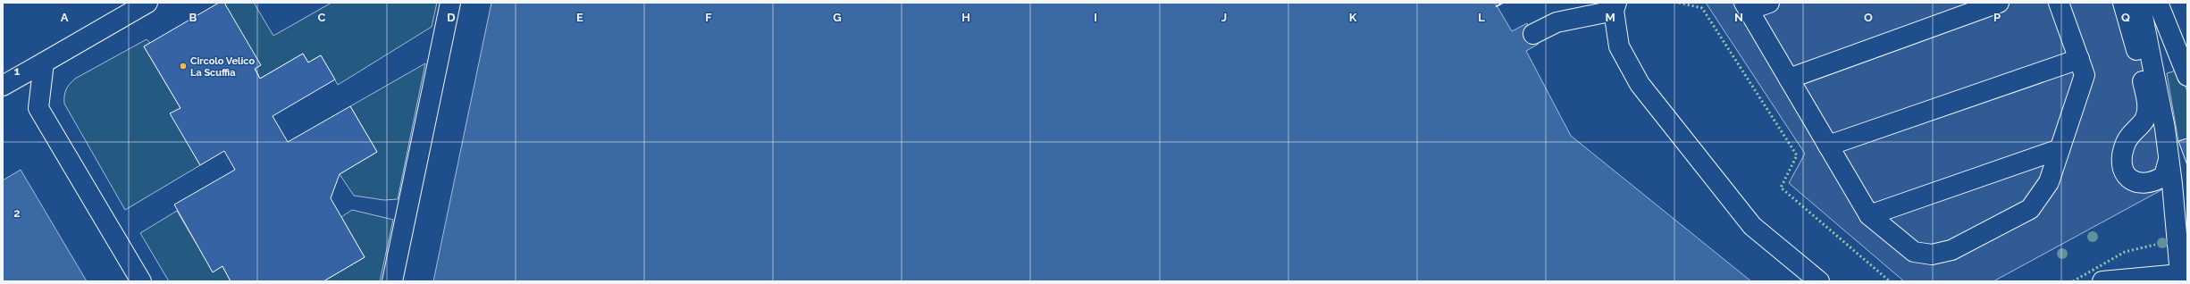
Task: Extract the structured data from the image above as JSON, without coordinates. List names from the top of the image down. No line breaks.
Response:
{"places":["Circolo Velico La Scuffia"],"grid":{"columns":["A","B","C","D","E","F","G","H","I","J","K","L","M","N","O","P","Q"],"rows":["1","2"]}}
